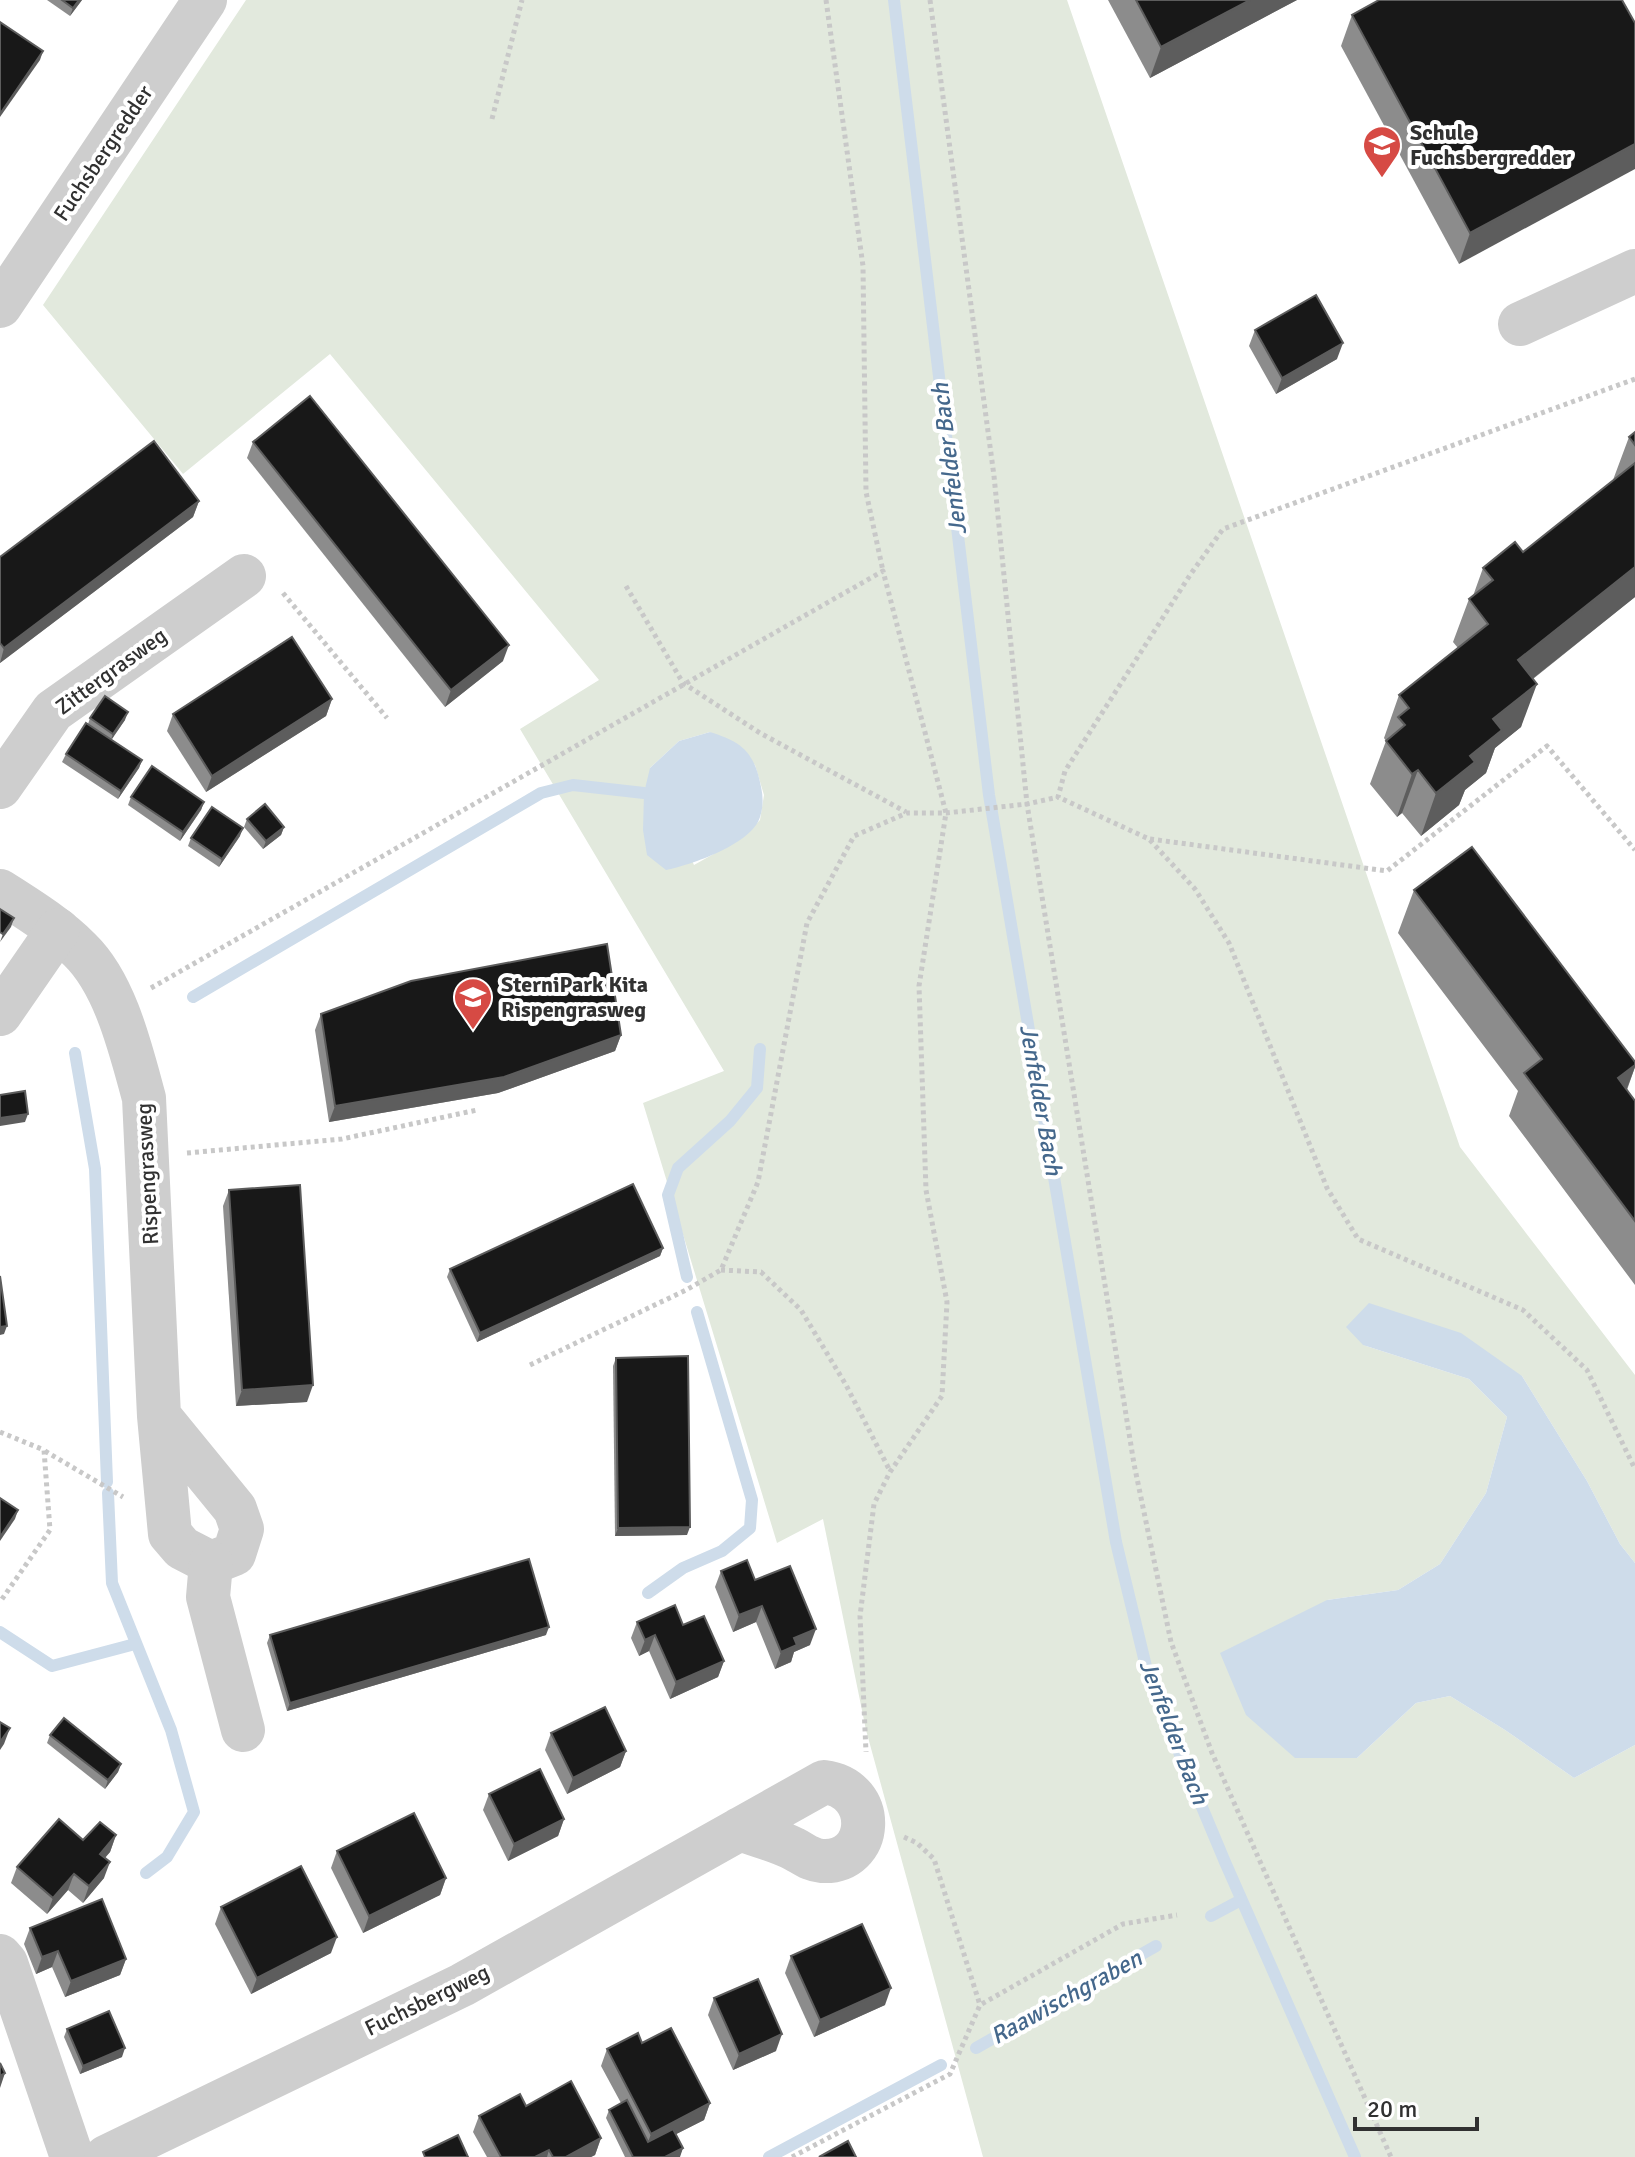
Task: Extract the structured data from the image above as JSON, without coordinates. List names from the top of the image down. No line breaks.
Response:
{"streets":{"street":["Fuchsbergredder","Zittergrasweg","Rispengrasweg","Fuchsbergweg"]},"water":["Jenfelder Bach","Raawischgraben"],"places":{"school or university":["Schule Fuchsbergredder","SterniPark Kita Rispengrasweg"]},"scale_bar":"20 m"}
